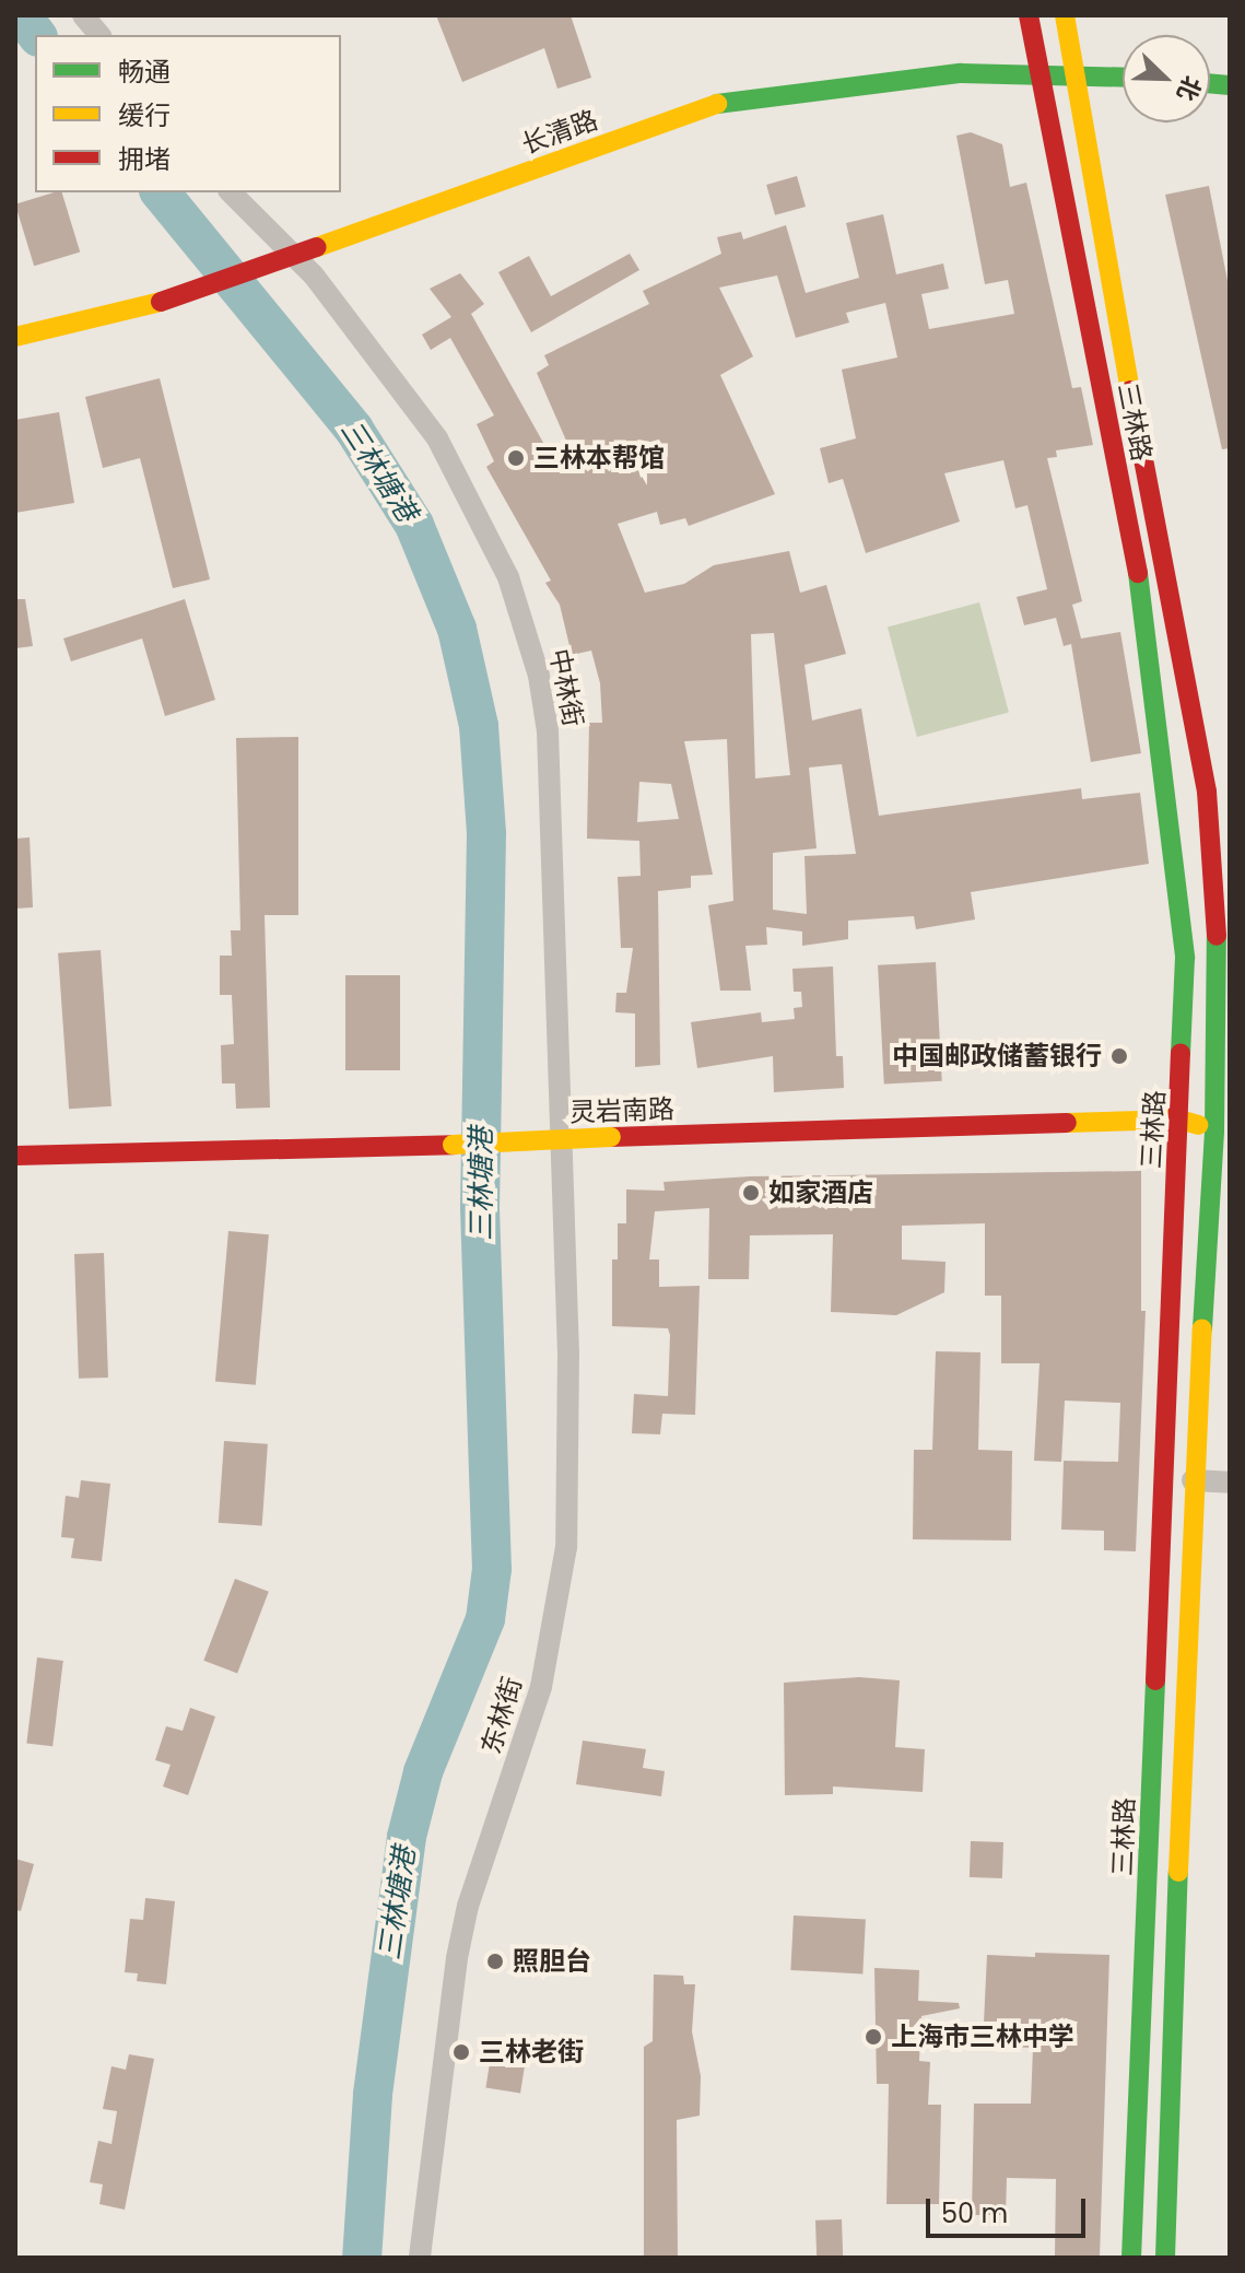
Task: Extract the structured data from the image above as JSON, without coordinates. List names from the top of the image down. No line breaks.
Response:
{"streets":{"main road":["长清路","三林路","灵岩南路"],"street":["中林街","东林街"]},"crossings":[["长清路","三林路"],["三林路","灵岩南路"],["中林街","东林街"]],"water":["三林塘港"],"places":["三林本帮馆","中国邮政储蓄银行","如家酒店","照胆台","上海市三林中学","三林老街"],"legend":["畅通","缓行","拥堵"],"scale_bar":"50 m","north":"bottom right"}
